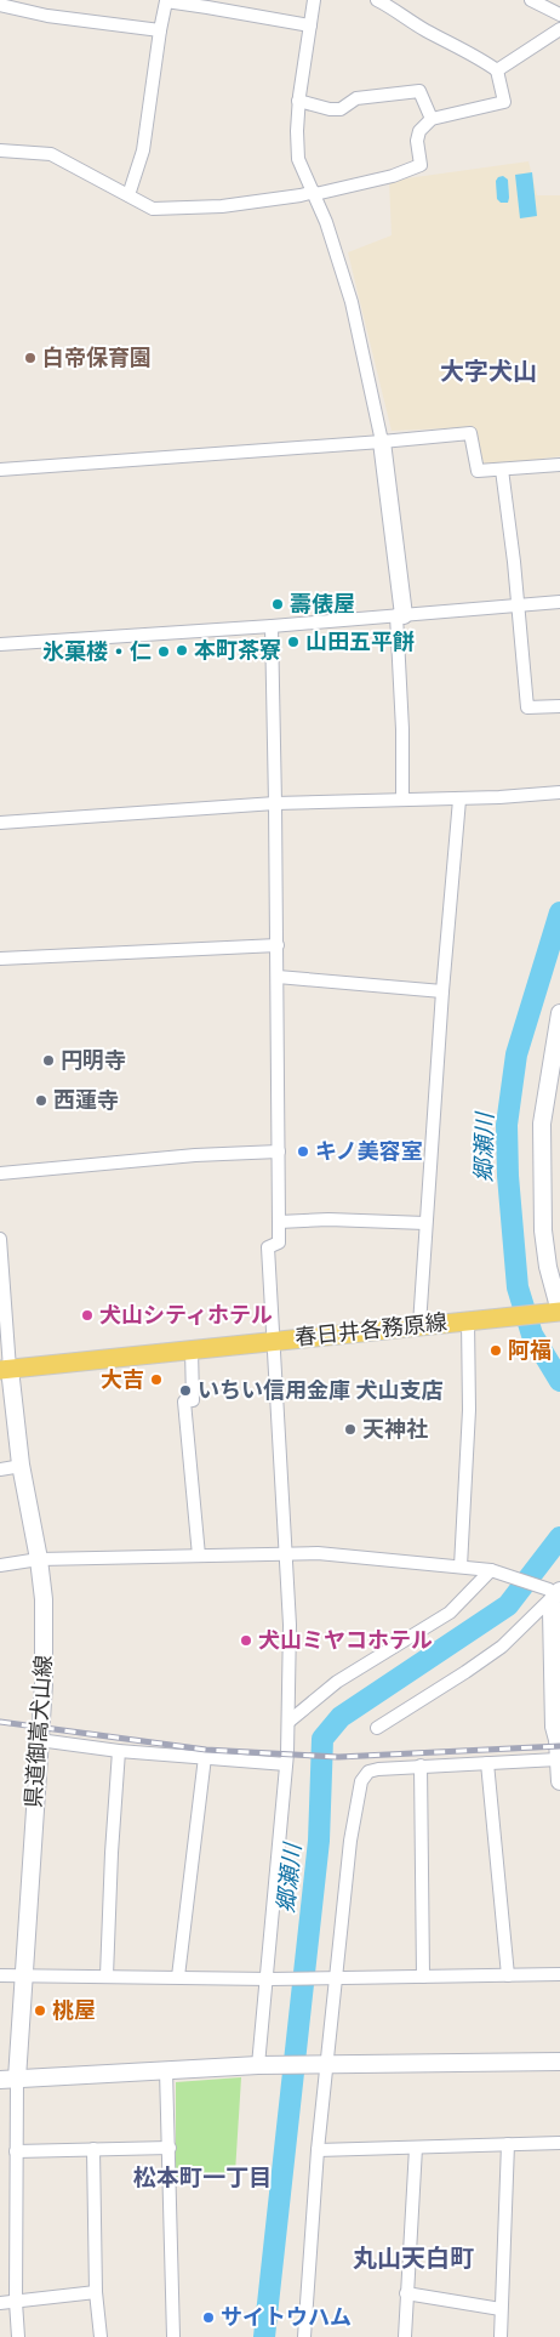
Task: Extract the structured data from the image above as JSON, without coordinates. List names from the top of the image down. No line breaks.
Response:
{"streets":{"main road":["春日井各務原線"],"street":["県道御嵩犬山線"]},"crossings":[["春日井各務原線","県道御嵩犬山線"]],"districts":["大字犬山","松本町一丁目","丸山天白町"],"water":["郷瀬川"],"places":["白帝保育園","壽俵屋","山田五平餅","本町茶寮","氷菓楼・仁","円明寺","西蓮寺","キノ美容室","犬山シティホテル","阿福","大吉","いちい信用金庫 犬山支店","天神社","犬山ミヤコホテル","桃屋","サイトウハム"]}
